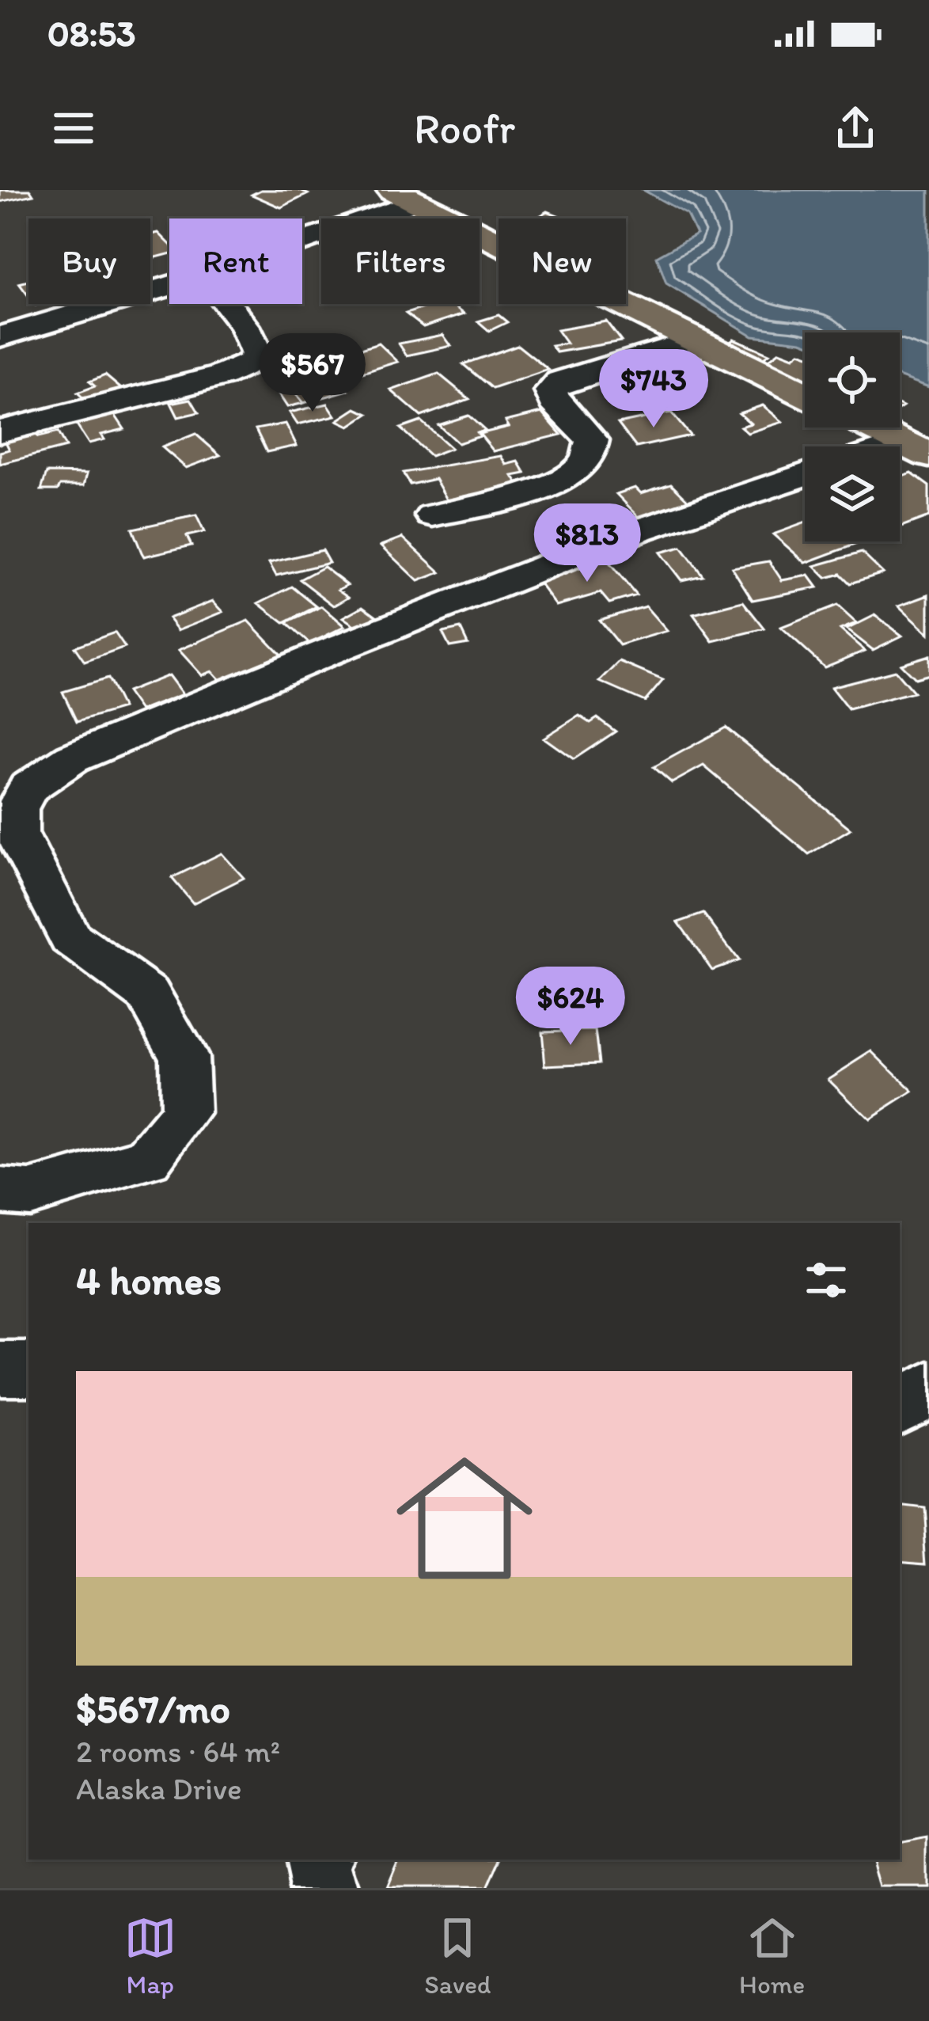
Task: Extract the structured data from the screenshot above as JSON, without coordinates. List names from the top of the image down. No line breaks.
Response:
{"page":{"status":"08:53","header":"Roofr","chip":["Buy","Rent","Filters","New"],"price":["$567","$743","$813","$624"],"heading":"4 homes","list":[{"name":"$567/mo","note":"2 rooms · 64 m² · Alaska Drive"}],"tabs":["Map","Saved","Home"]}}
